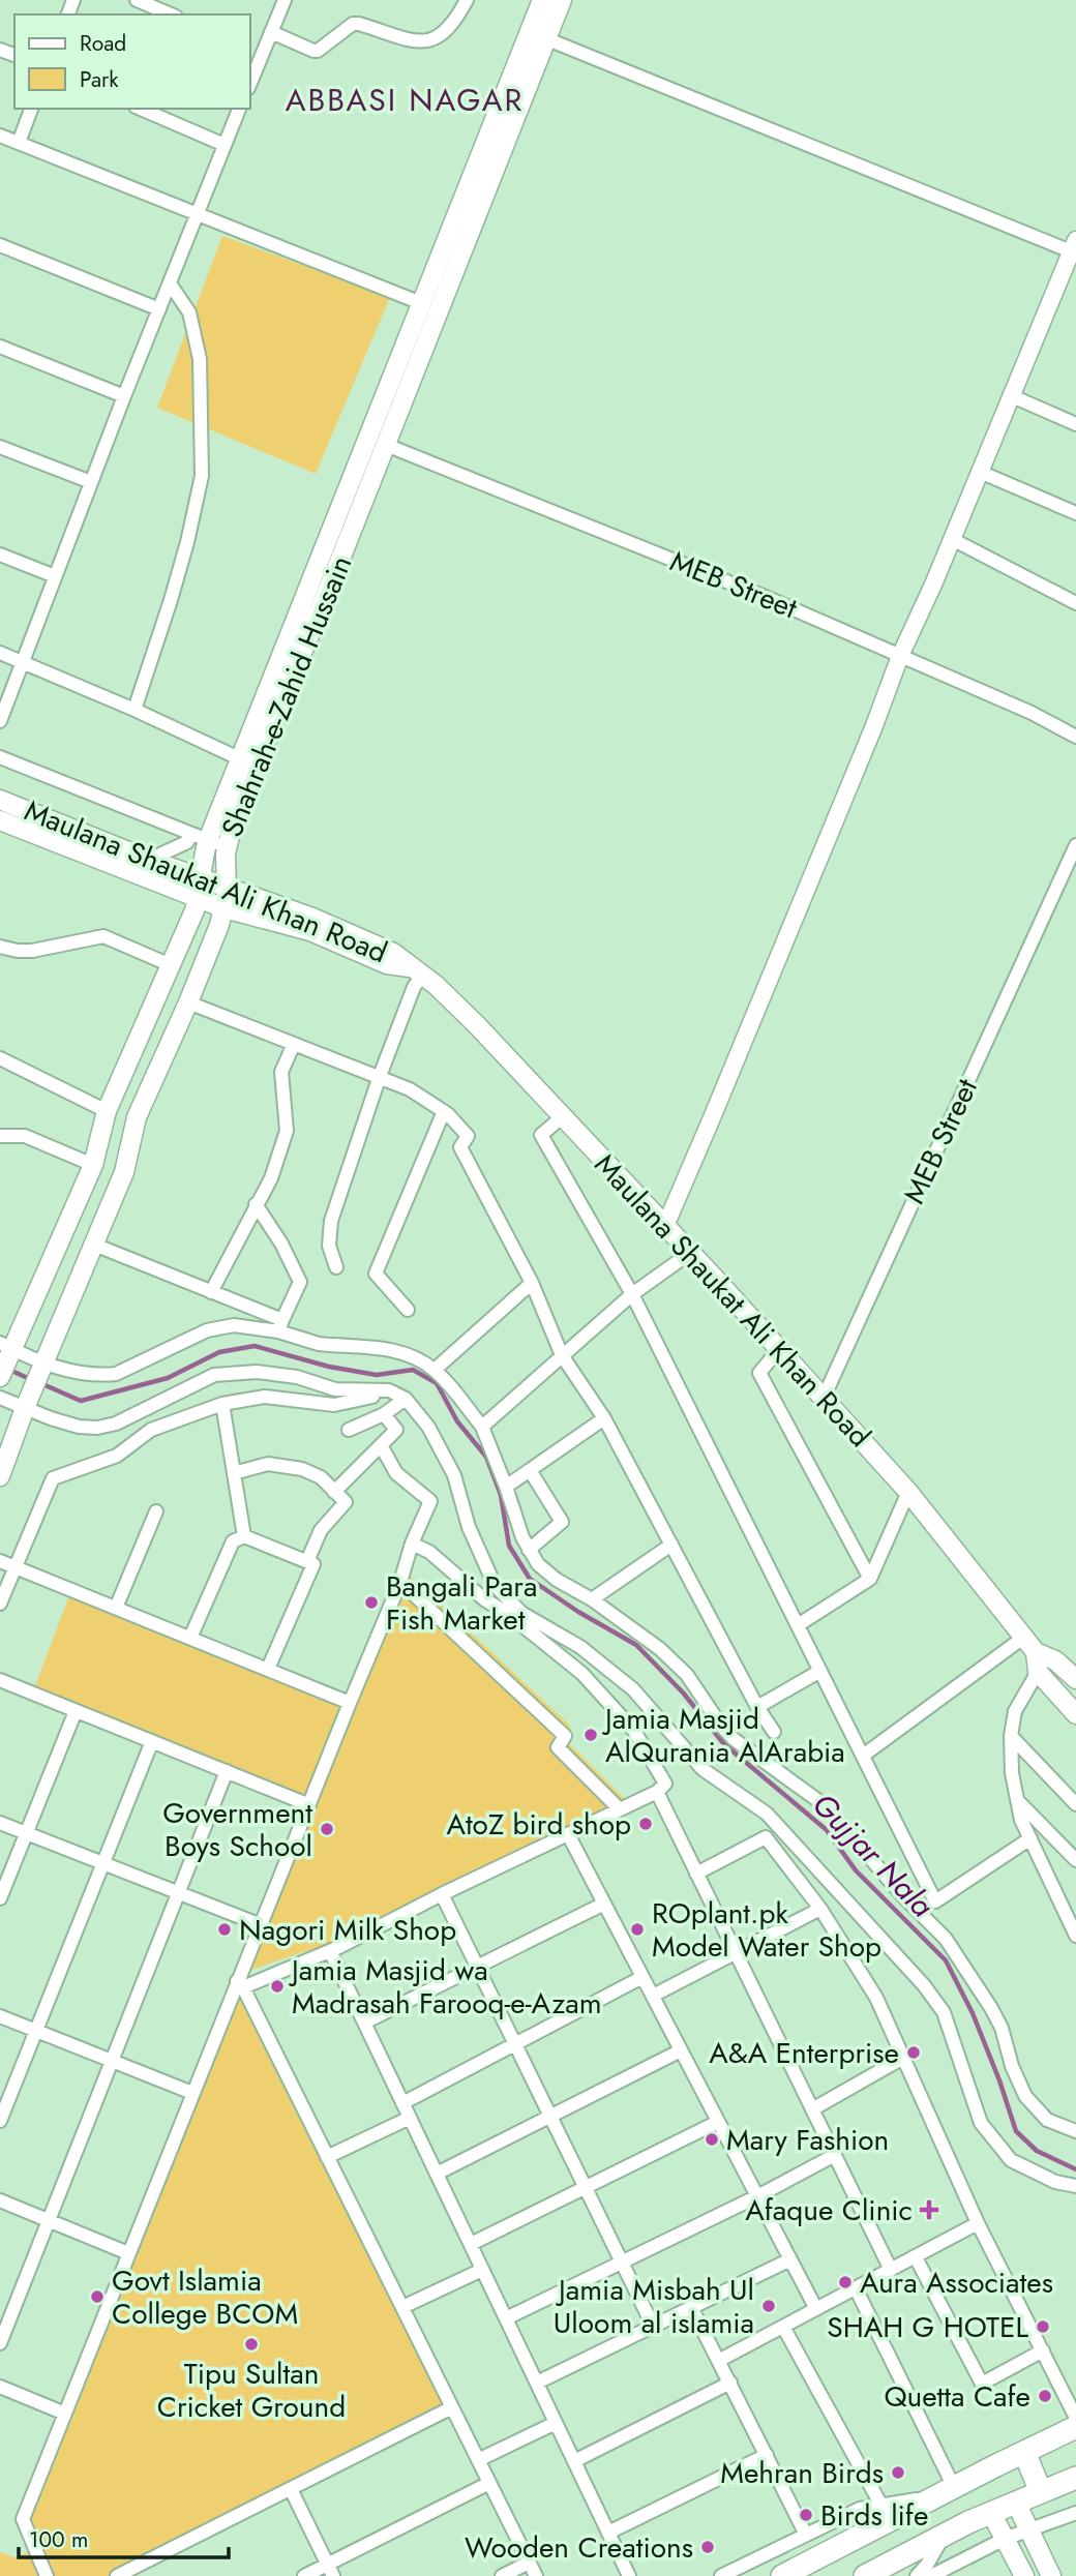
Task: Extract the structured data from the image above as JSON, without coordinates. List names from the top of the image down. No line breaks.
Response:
{"streets":{"main road":["Shahrah-e-Zahid Hussain","Maulana Shaukat Ali Khan Road"],"street":["MEB Street"]},"crossings":[["MEB Street","Shahrah-e-Zahid Hussain"],["MEB Street","Maulana Shaukat Ali Khan Road"],["Shahrah-e-Zahid Hussain","Maulana Shaukat Ali Khan Road"]],"districts":["ABBASI NAGAR"],"water":["Gujjar Nala"],"places":{"other":["Bangali Para Fish Market","Jamia Masjid AlQurania AlArabia","AtoZ bird shop","Government Boys School","Nagori Milk Shop","ROplant.pk Model Water Shop","Jamia Masjid wa Madrasah Farooq-e-Azam","A&A Enterprise","Mary Fashion","Aura Associates","Govt Islamia College BCOM","Jamia Misbah Ul Uloom al islamia","SHAH G HOTEL","Tipu Sultan Cricket Ground","Quetta Cafe","Mehran Birds","Birds life","Wooden Creations"],"health":["Afaque Clinic"]},"legend":["Road","Park"],"scale_bar":"100 m"}
